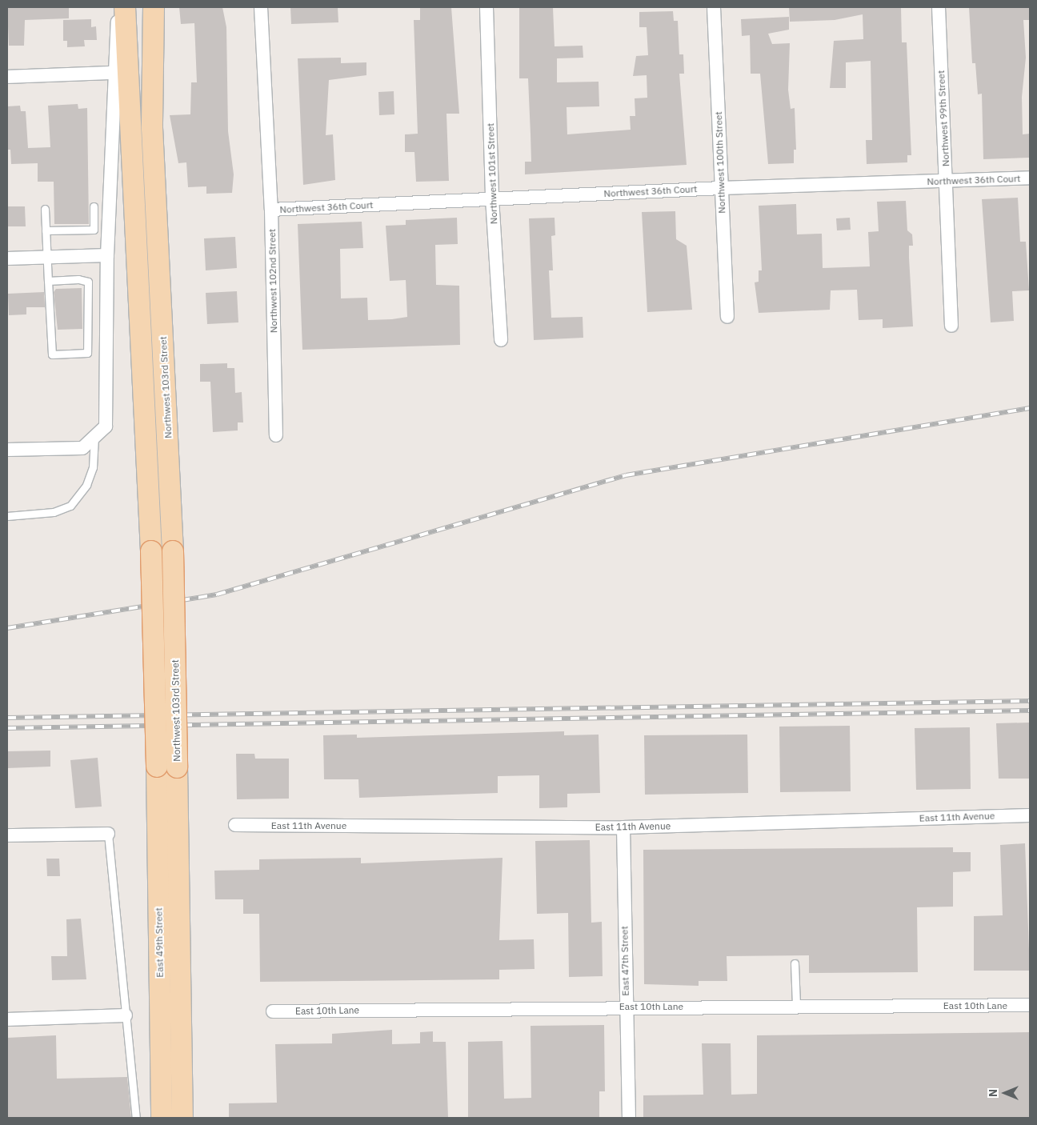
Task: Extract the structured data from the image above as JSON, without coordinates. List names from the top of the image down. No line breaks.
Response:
{"streets":{"main road":["Northwest 103rd Street","East 49th Street"],"street":["Northwest 99th Street","Northwest 100th Street","Northwest 101st Street","Northwest 36th Court","Northwest 102nd Street","East 11th Avenue","East 47th Street","East 10th Lane"]},"crossings":[["Northwest 99th Street","Northwest 36th Court"],["Northwest 100th Street","Northwest 36th Court"],["Northwest 101st Street","Northwest 36th Court"],["Northwest 36th Court","Northwest 102nd Street"],["Northwest 103rd Street","East 49th Street"],["East 11th Avenue","East 47th Street"],["East 47th Street","East 10th Lane"]],"north":"left"}
